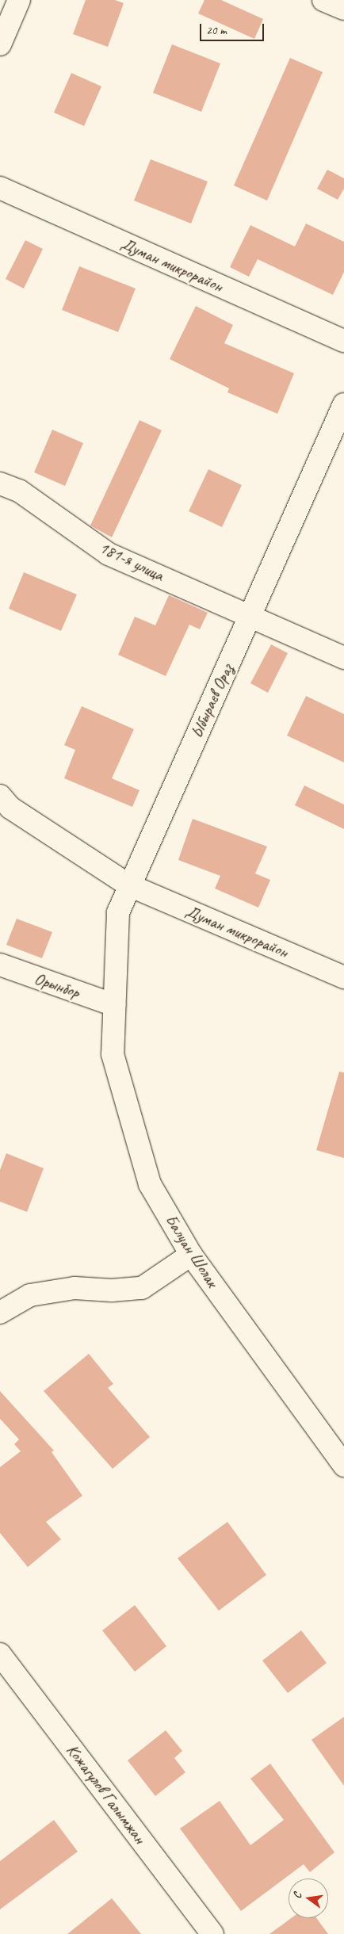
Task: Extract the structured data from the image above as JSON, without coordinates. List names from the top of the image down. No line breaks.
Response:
{"streets":{"street":["Думан микрорайон","181-я улица","Ыбыраев Ораз","Орынбор","Балуан Шолак","Кожагулов Галымжан"]},"crossings":[["Думан микрорайон","Ыбыраев Ораз"],["181-я улица","Ыбыраев Ораз"],["Ыбыраев Ораз","Орынбор"],["Ыбыраев Ораз","Балуан Шолак"],["Орынбор","Балуан Шолак"]],"scale_bar":"20 m","north":"left"}
